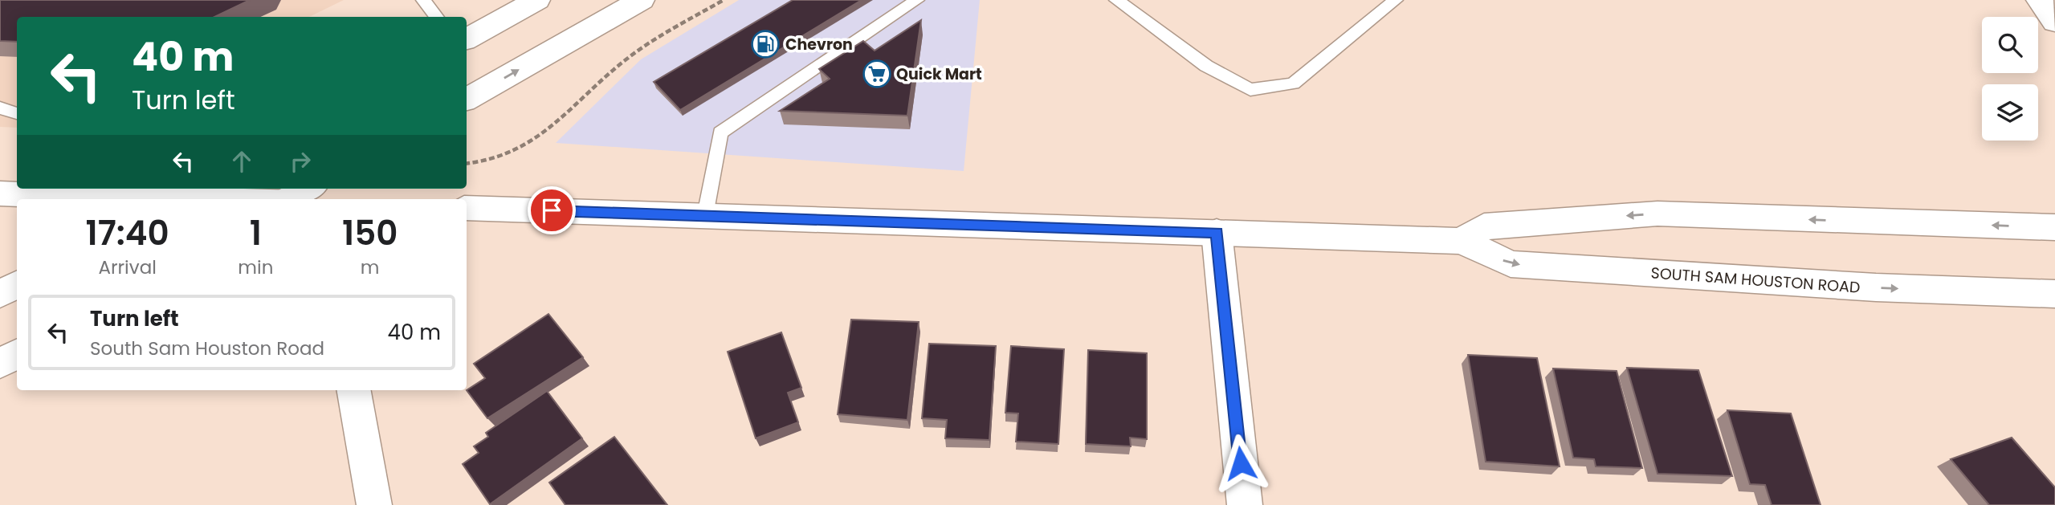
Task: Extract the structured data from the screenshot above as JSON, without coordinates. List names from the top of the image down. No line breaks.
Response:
{"streets":{"street":["SOUTH SAM HOUSTON ROAD"]},"places":{"fuel station":["Chevron"],"supermarket":["Quick Mart"]},"page":{"turn":["40 m","Turn left"],"eta":["17:40","Arrival","1","min","150","m"],"list":[{"name":"Turn left","note":"South Sam Houston Road","value":"40 m"}]}}
